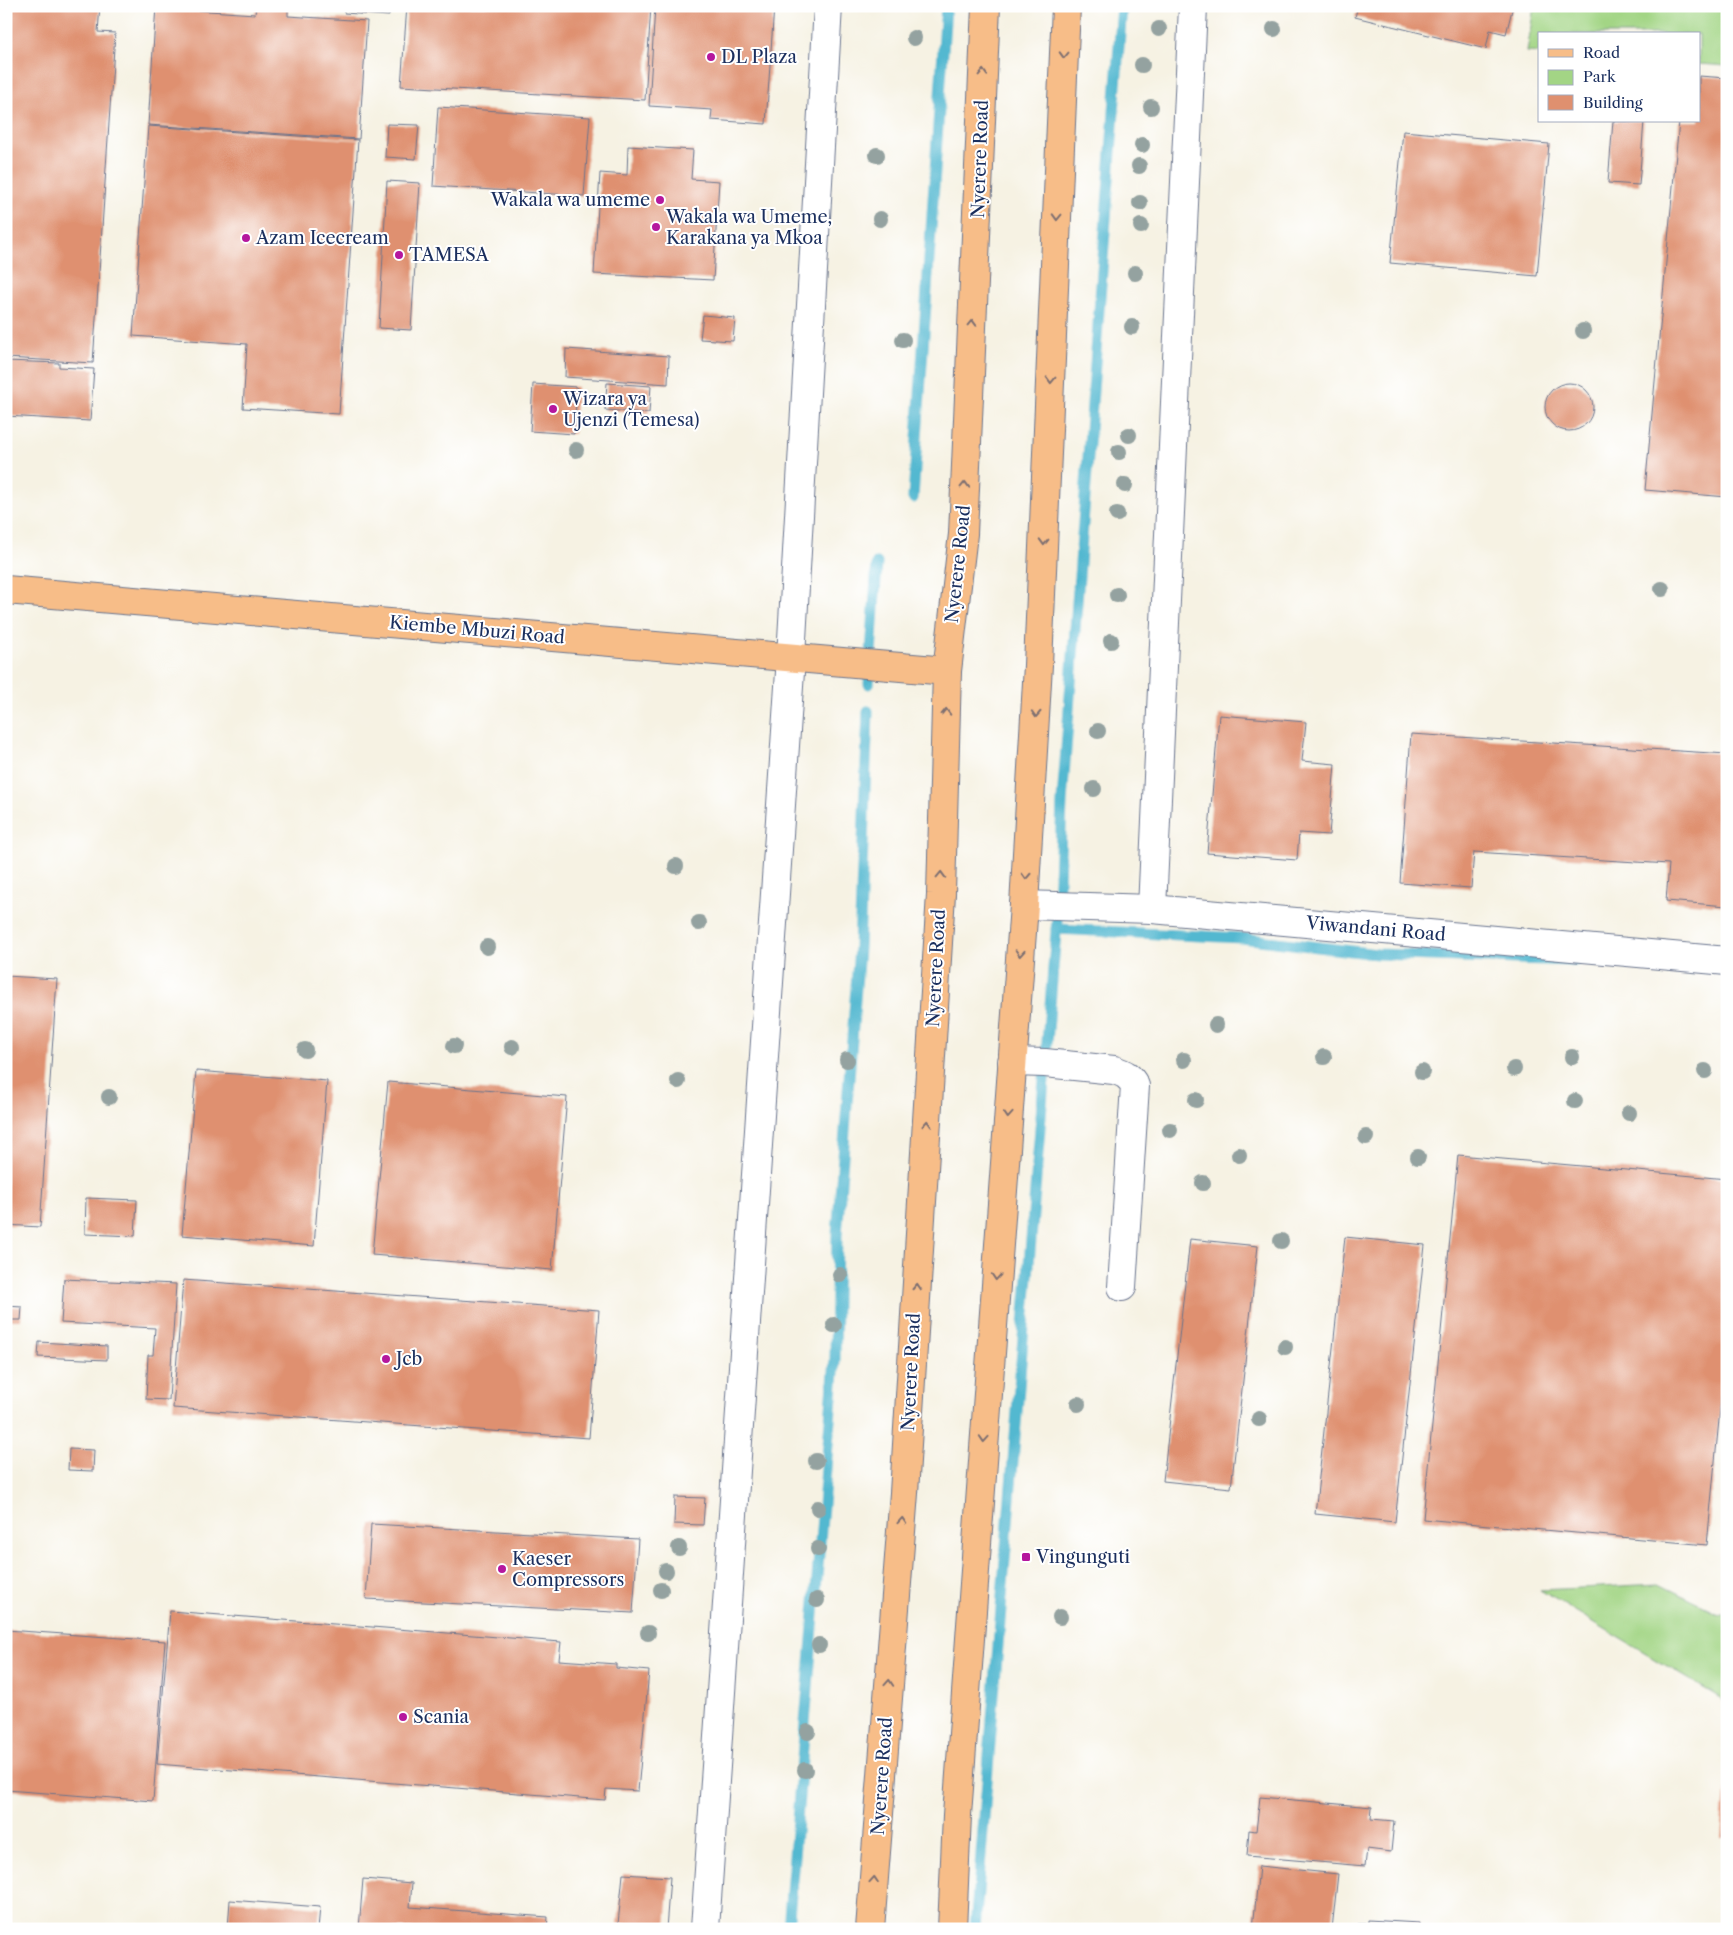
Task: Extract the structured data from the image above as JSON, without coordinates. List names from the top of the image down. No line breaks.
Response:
{"streets":{"main road":["Nyerere Road","Kiembe Mbuzi Road"],"street":["Viwandani Road"]},"crossings":[["Nyerere Road","Kiembe Mbuzi Road"]],"places":{"other":["DL Plaza","Wakala wa umeme","Wakala wa Umeme, Karakana ya Mkoa","Azam Icecream","TAMESA","Wizara ya Ujenzi (Temesa)","Jcb","Kaeser Compressors","Scania"],"transit":["Vingunguti"]},"legend":["Road","Park","Building"]}
